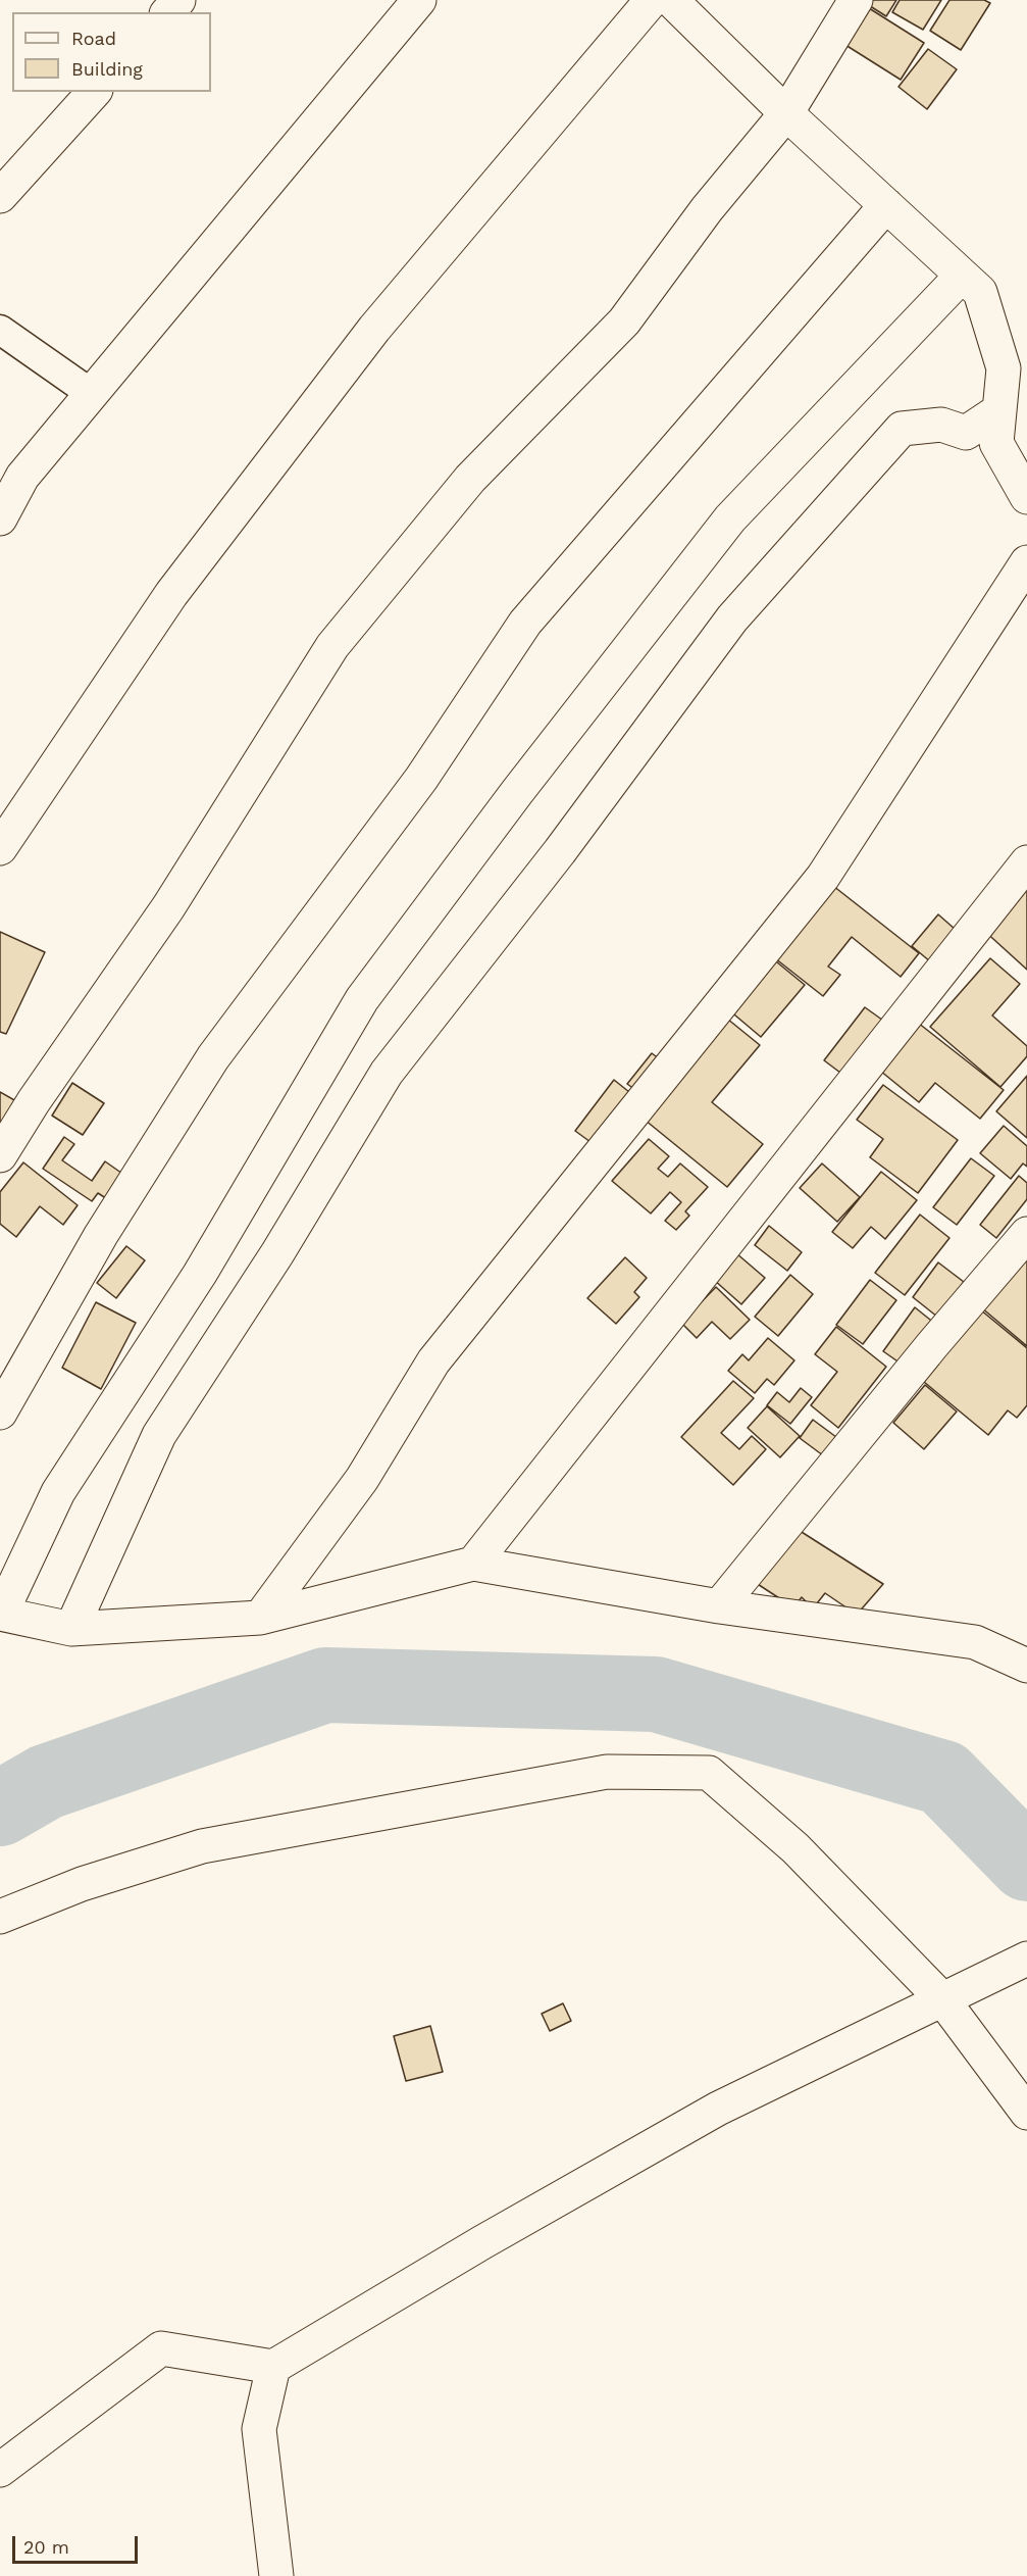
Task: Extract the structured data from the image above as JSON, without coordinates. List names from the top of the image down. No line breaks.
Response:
{"legend":["Road","Building"],"scale_bar":"20 m"}
